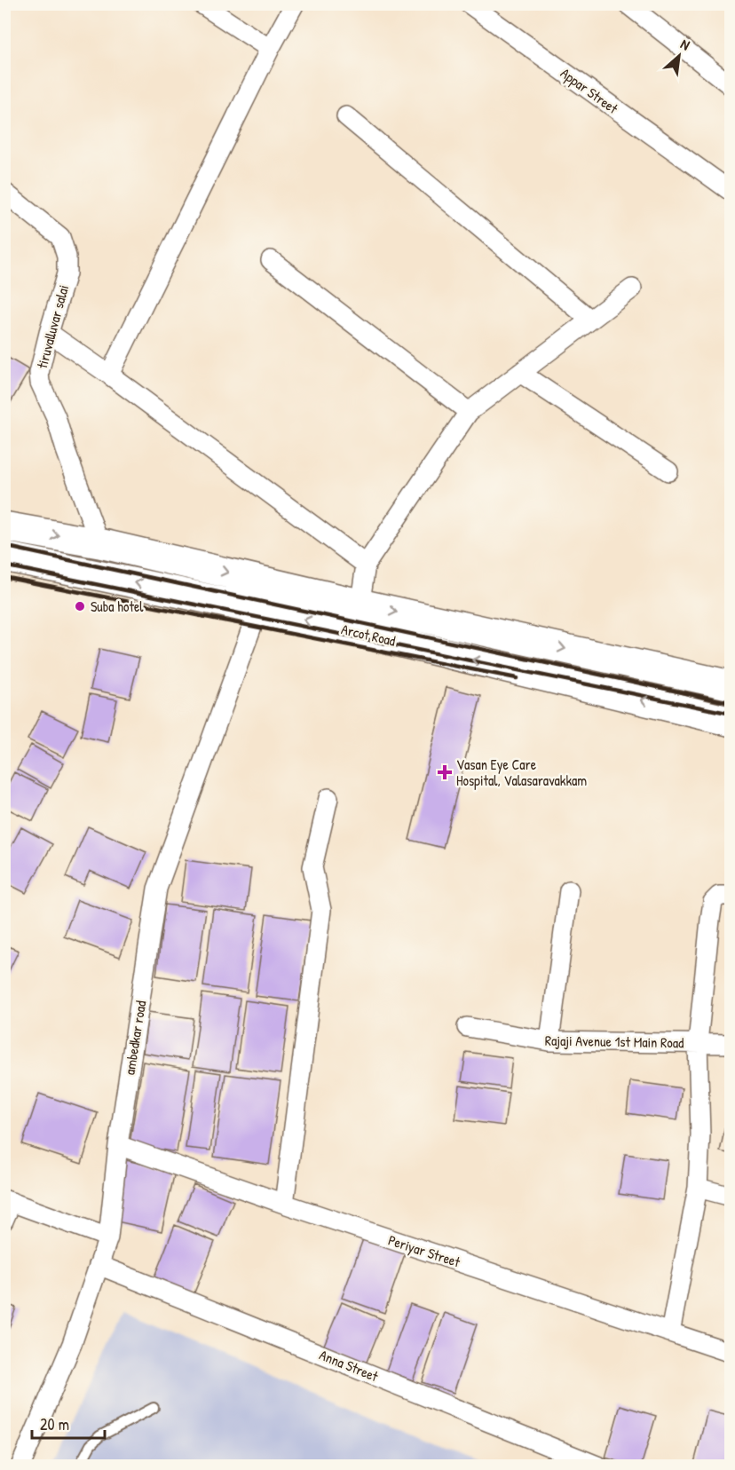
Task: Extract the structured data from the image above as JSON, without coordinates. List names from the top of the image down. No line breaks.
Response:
{"streets":{"main road":["Arcot Road"],"street":["Appar Street","tiruvalluvar salai","ambedkar road","Rajaji Avenue 1st Main Road","Periyar Street","Anna Street"]},"crossings":[["tiruvalluvar salai","Arcot Road"],["Arcot Road","ambedkar road"],["ambedkar road","Periyar Street"],["ambedkar road","Anna Street"]],"places":{"other":["Suba hotel"],"health":["Vasan Eye Care Hospital, Valasaravakkam"]},"scale_bar":"20 m","north":"top right"}
